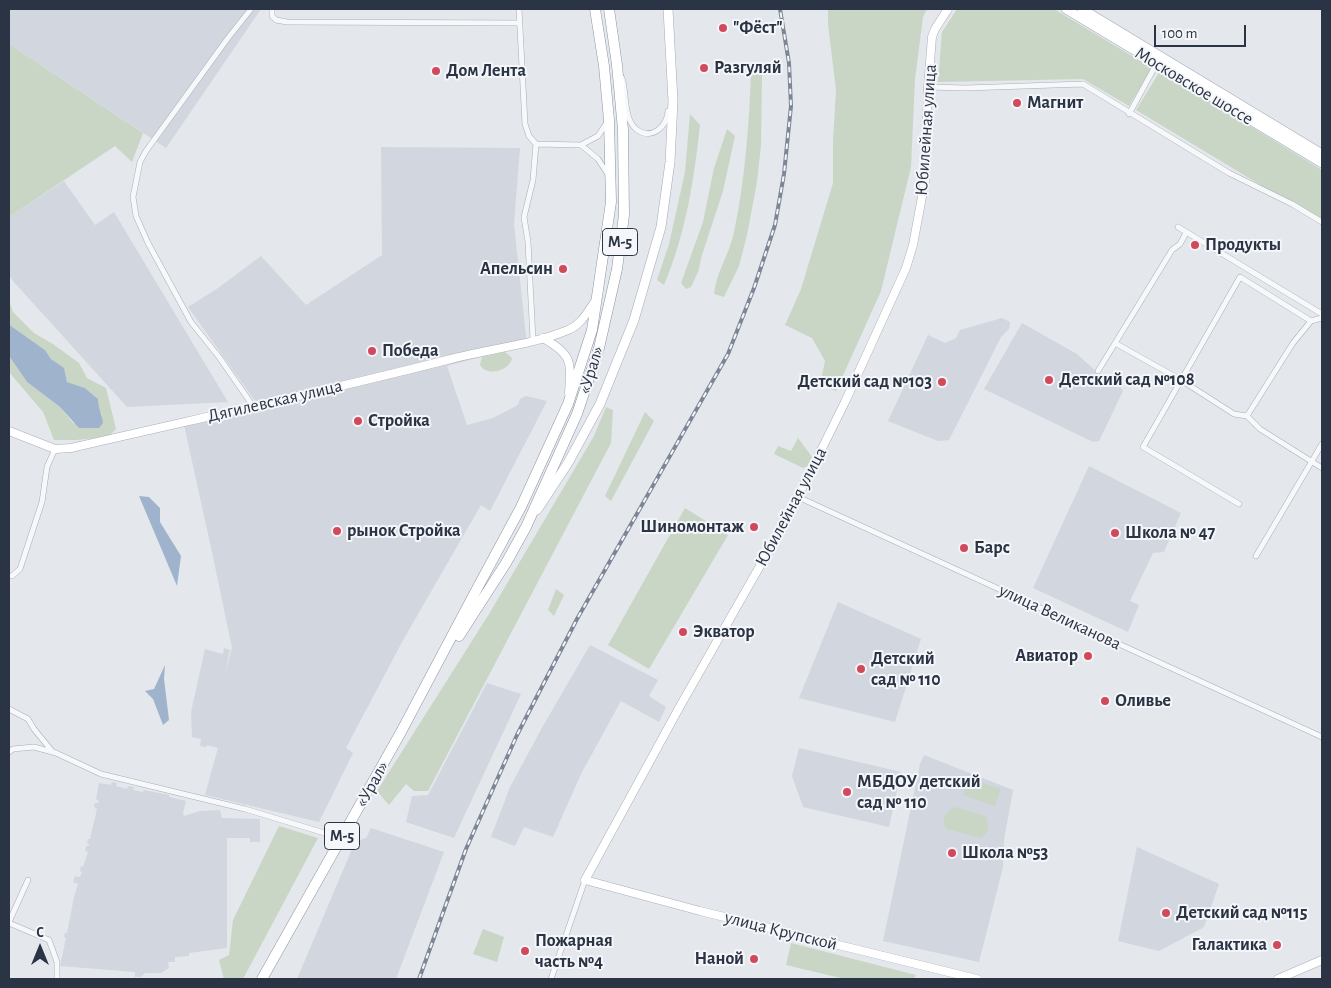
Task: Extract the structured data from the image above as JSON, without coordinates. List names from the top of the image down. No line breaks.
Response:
{"streets":{"highway":["М-5","«Урал»"],"main road":["Московское шоссе"],"street":["Юбилейная улица","Дягилевская улица","улица Великанова","улица Крупской"]},"crossings":[["Юбилейная улица","улица Великанова"],["Юбилейная улица","улица Крупской"],["«Урал»","Дягилевская улица"]],"places":["\"Фёст\"","Разгуляй","Дом Лента","Магнит","Продукты","Апельсин","Победа","Детский сад №108","Детский сад №103","Стройка","Шиномонтаж","рынок Стройка","Школа № 47","Барс","Экватор","Авиатор","Детский сад № 110","Оливье","МБДОУ детский сад № 110","Школа №53","Детский сад №115","Галактика","Пожарная часть №4","Наной"],"scale_bar":"100 m","north":"top"}
